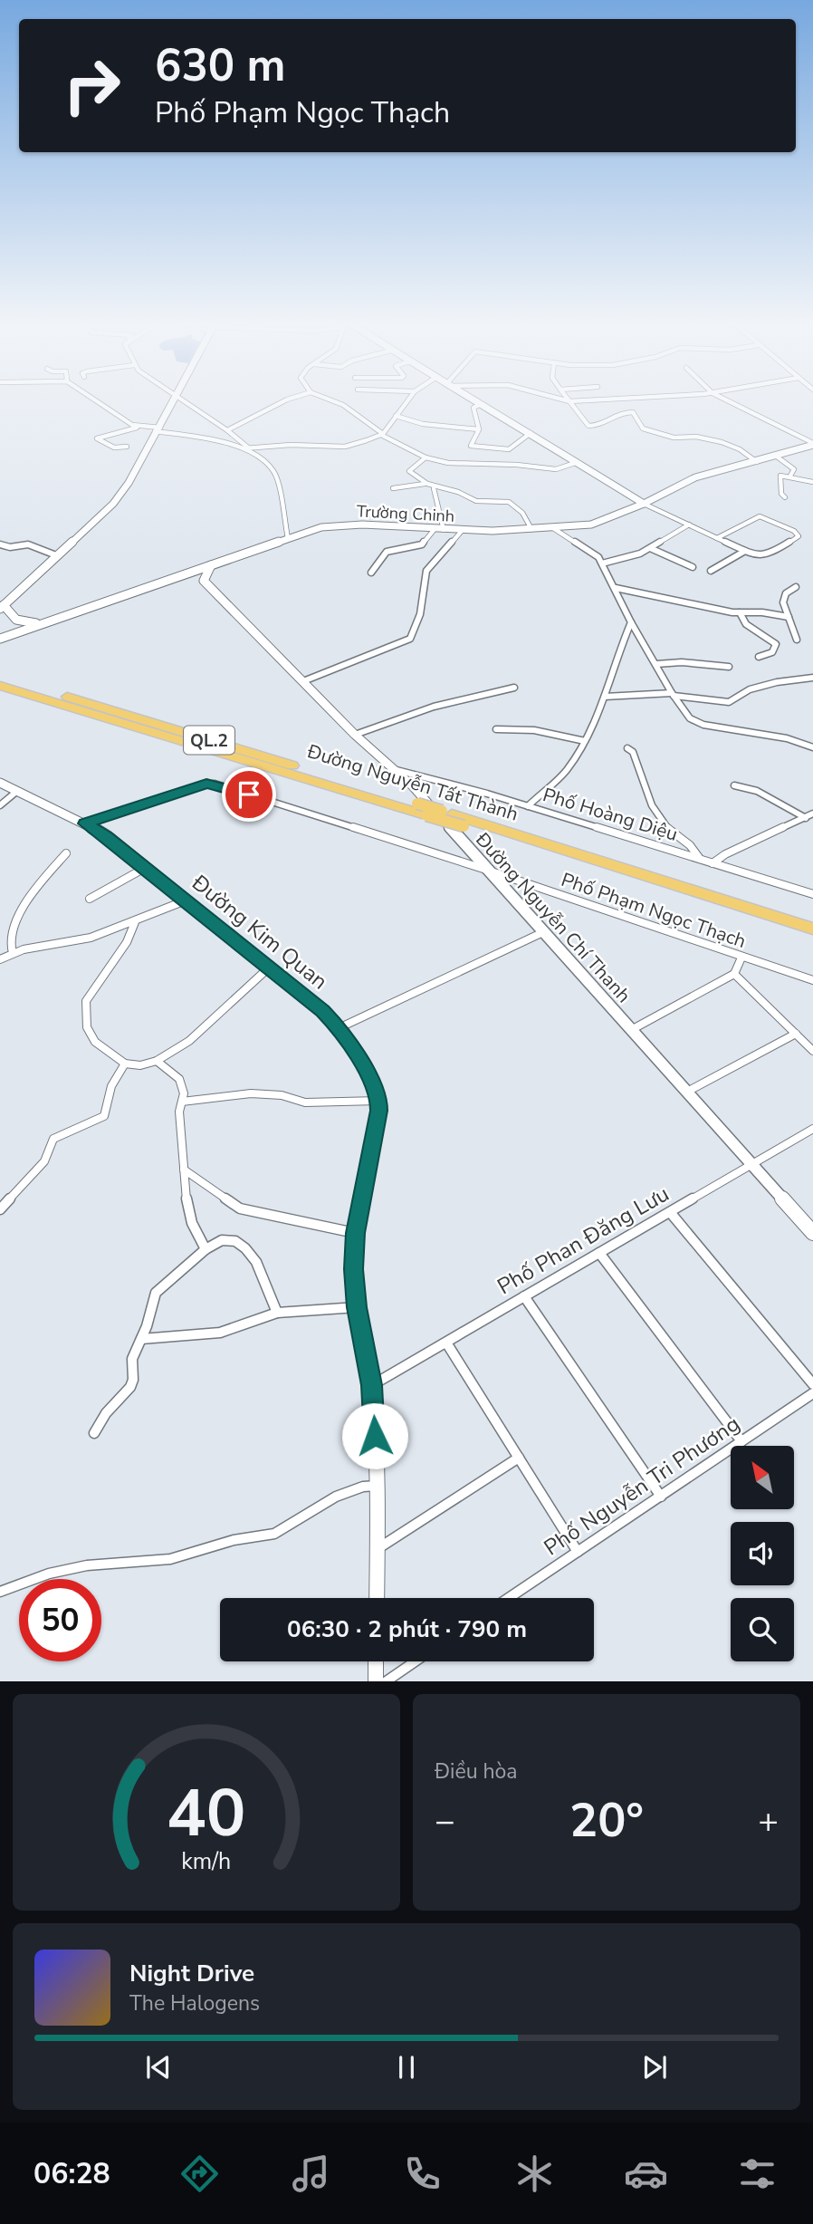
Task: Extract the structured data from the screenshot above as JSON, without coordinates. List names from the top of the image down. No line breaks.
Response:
{"streets":{"highway":["QL.2","Đường Nguyễn Tất Thành"],"main road":["Trường Chinh","Đường Nguyễn Chí Thanh","Đường Kim Quan"],"street":["Phố Hoàng Diệu","Phố Phạm Ngọc Thạch","Phố Phan Đăng Lưu","Phố Nguyễn Tri Phương"]},"crossings":[["Phố Hoàng Diệu","Đường Nguyễn Chí Thanh"],["Phố Phạm Ngọc Thạch","Đường Nguyễn Chí Thanh"],["Phố Phạm Ngọc Thạch","Đường Kim Quan"],["Đường Nguyễn Chí Thanh","Phố Phan Đăng Lưu"]],"north":"top left","page":{"turn":["630 m","Phố Phạm Ngọc Thạch"],"limit":"50","trip":"06:30 · 2 phút · 790 m","tile":"Điều hòa","heat":["−","20°","+"],"song":["Night Drive","The Halogens"],"tabs":"06:28","gauge":["40","km/h"]}}
